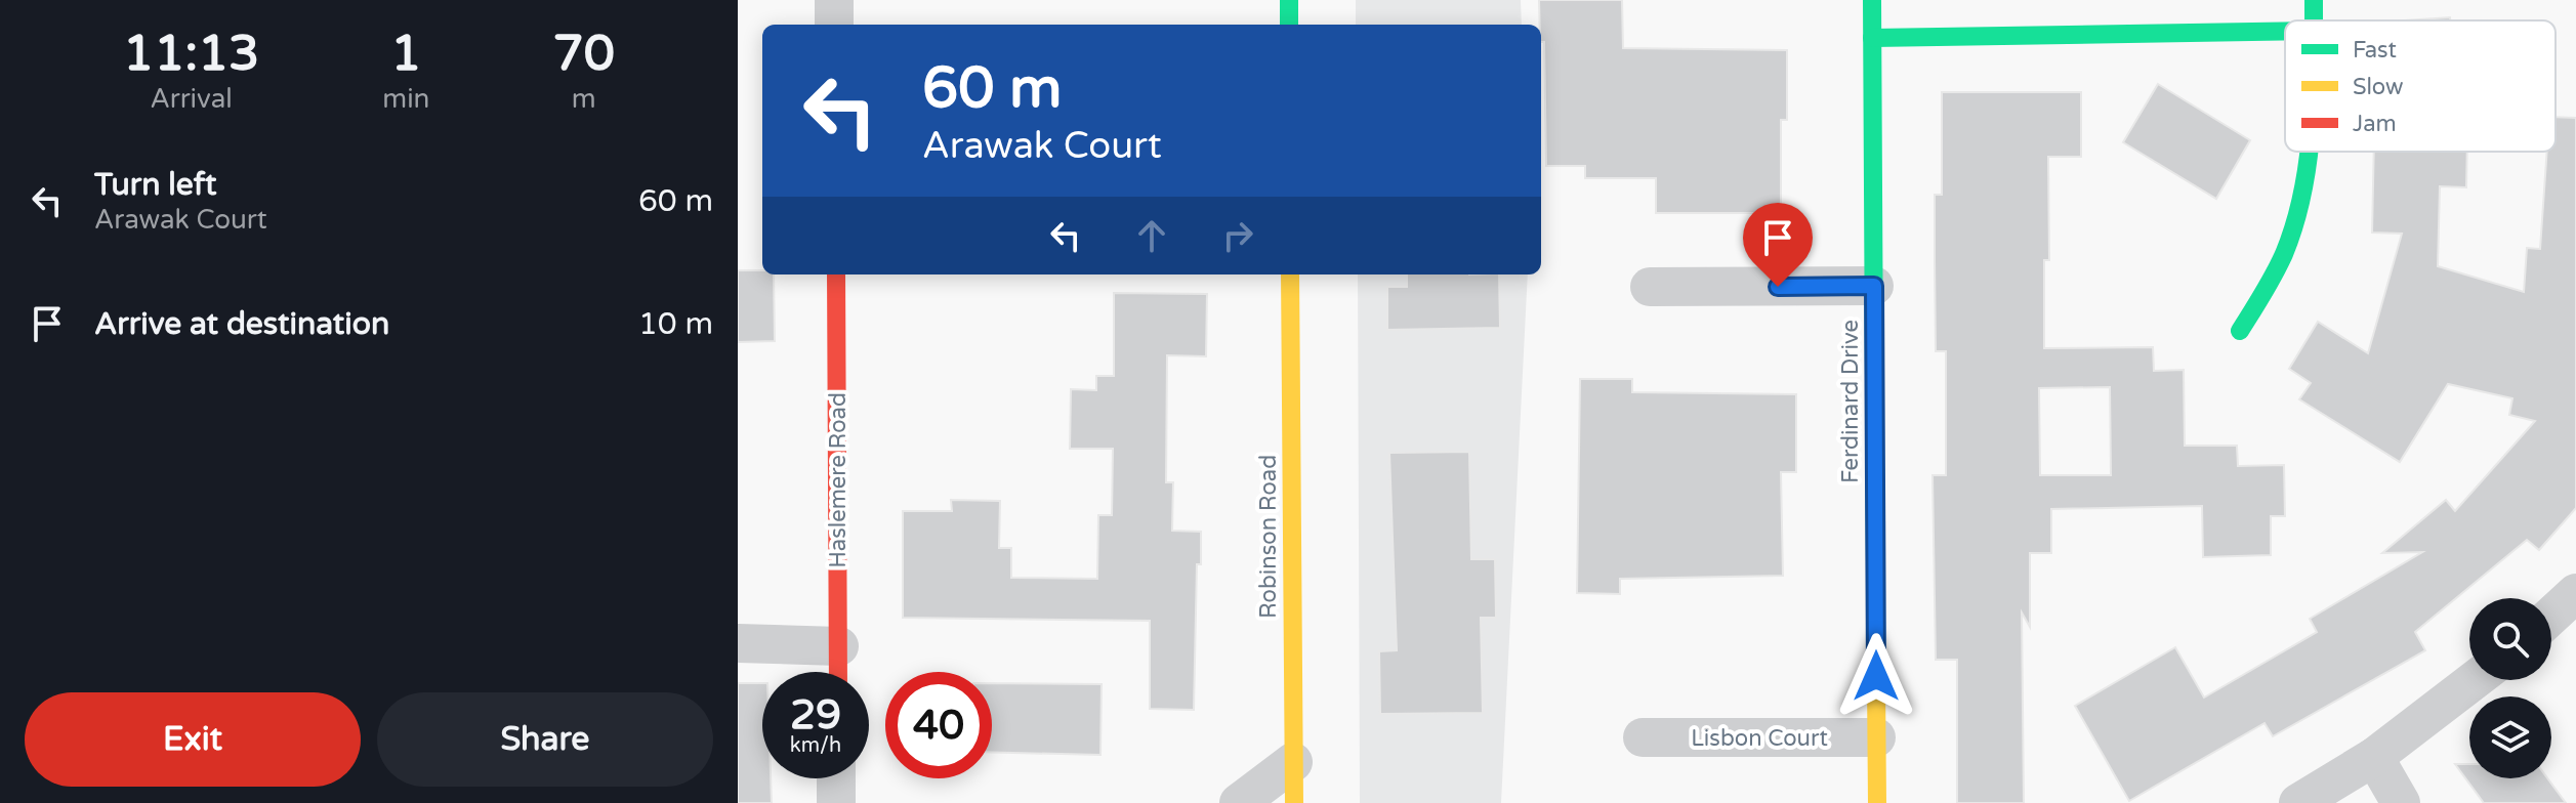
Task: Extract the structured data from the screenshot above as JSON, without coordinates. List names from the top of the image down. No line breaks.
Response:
{"streets":{"main road":["Ferdinard Drive","Haslemere Road","Robinson Road"],"street":["Lisbon Court"]},"crossings":[["Ferdinard Drive","Lisbon Court"]],"legend":["Fast","Slow","Jam"],"page":{"eta":["11:13","Arrival","1","min","70","m"],"turn":["60 m","Arawak Court"],"list":[{"name":"Turn left","note":"Arawak Court","value":"60 m"},{"name":"Arrive at destination","value":"10 m"}],"speed":"29 km/h","limit":"40","buttons":["Exit","Share"]}}
